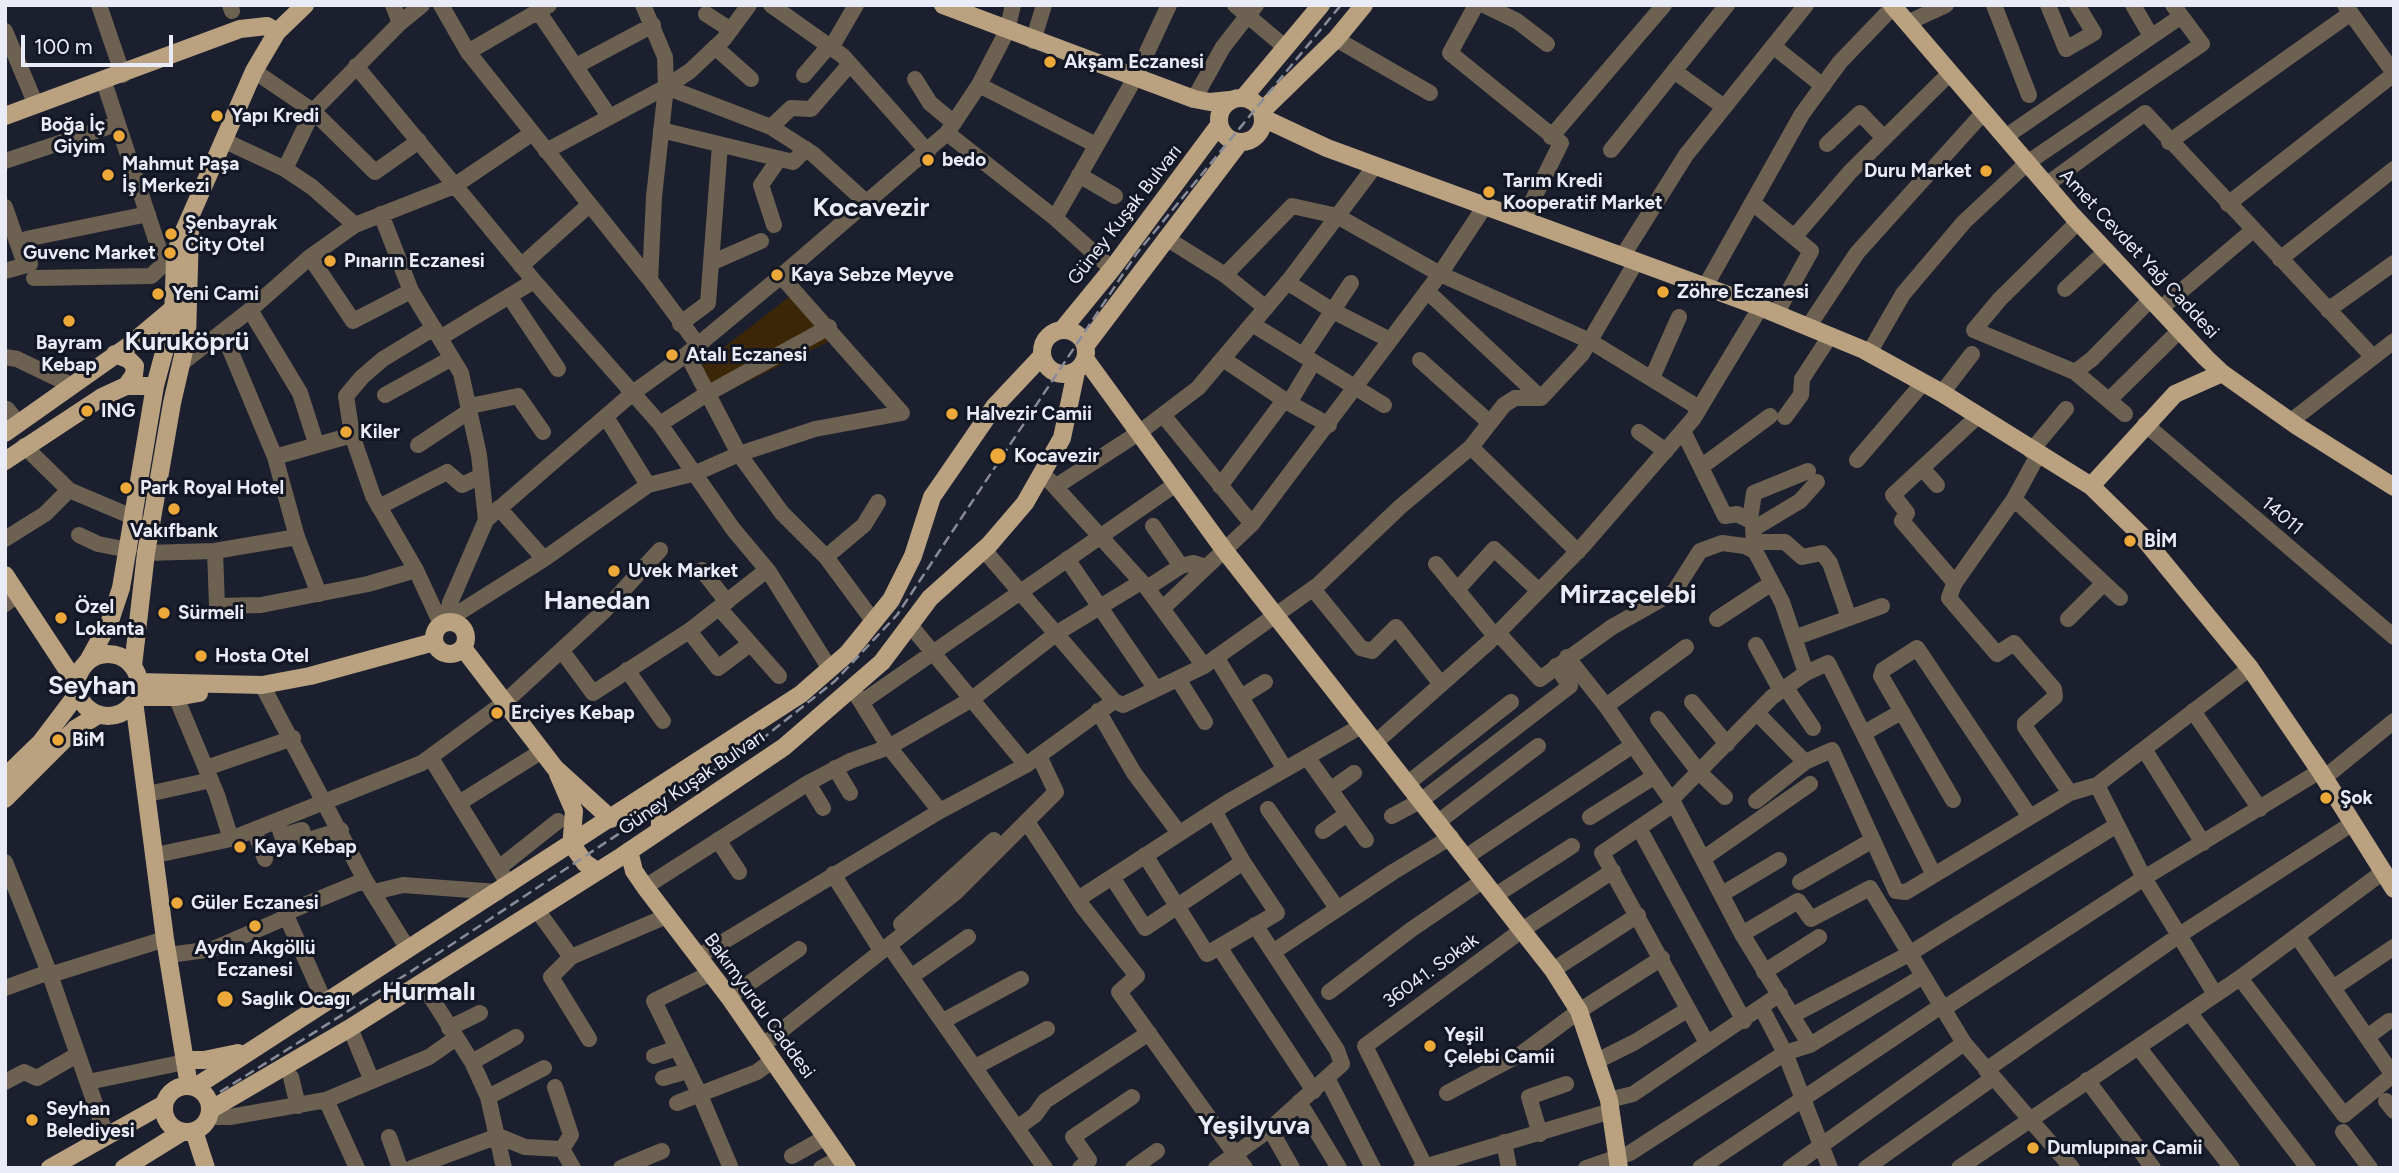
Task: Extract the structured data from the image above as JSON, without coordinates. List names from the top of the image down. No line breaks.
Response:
{"streets":{"main road":["Güney Kuşak Bulvarı","Amet Cevdet Yağ Caddesi","Bakımyurdu Caddesi"],"street":["14011","36041. Sokak"]},"crossings":[["Güney Kuşak Bulvarı","Bakımyurdu Caddesi"]],"districts":["Kocavezir","Kuruköprü","Mirzaçelebi","Hanedan","Seyhan","Hurmalı","Yeşilyuva"],"places":["Akşam Eczanesi","Yapı Kredi","Boğa İç Giyim","bedo","Duru Market","Mahmut Paşa İş Merkezi","Tarım Kredi Kooperatif Market","Şenbayrak City Otel","Guvenc Market","Pınarın Eczanesi","Kaya Sebze Meyve","Zöhre Eczanesi","Yeni Cami","Bayram Kebap","Atalı Eczanesi","ING","Halvezir Camii","Kiler","Kocavezir","Park Royal Hotel","Vakıfbank","BİM","Uvek Market","Sürmeli","Özel Lokanta","Hosta Otel","Erciyes Kebap","BiM","Şok","Kaya Kebap","Güler Eczanesi","Aydın Akgöllü Eczanesi","Saglık Ocagı","Yeşil Çelebi Camii","Seyhan Belediyesi","Dumlupınar Camii"],"scale_bar":"100 m"}
